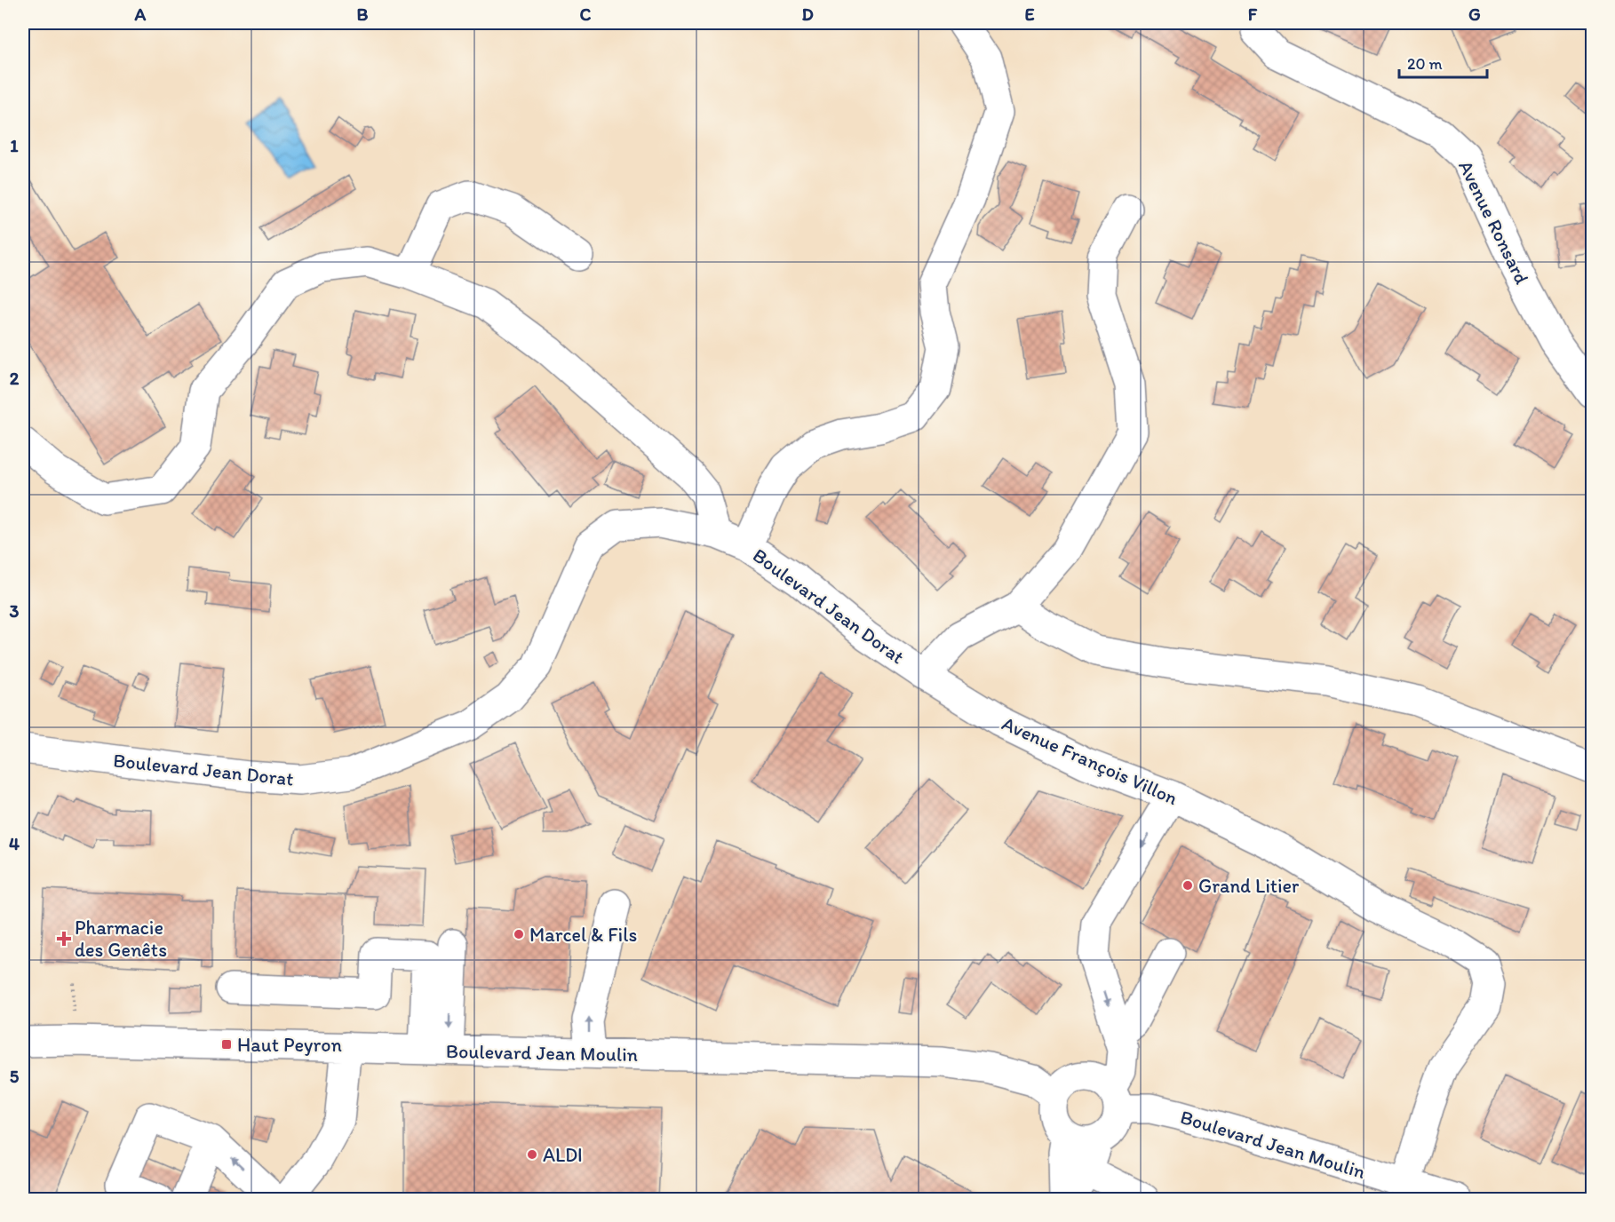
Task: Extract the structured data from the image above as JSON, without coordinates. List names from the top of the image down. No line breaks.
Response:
{"streets":{"street":["Avenue Ronsard","Boulevard Jean Dorat","Avenue François Villon","Boulevard Jean Moulin"]},"crossings":[["Boulevard Jean Dorat","Avenue François Villon"],["Avenue François Villon","Boulevard Jean Moulin"]],"places":{"other":["Grand Litier","Marcel & Fils","ALDI"],"health":["Pharmacie des Genêts"],"transit":["Haut Peyron"]},"scale_bar":"20 m","grid":{"columns":["A","B","C","D","E","F","G"],"rows":["1","2","3","4","5"]}}
